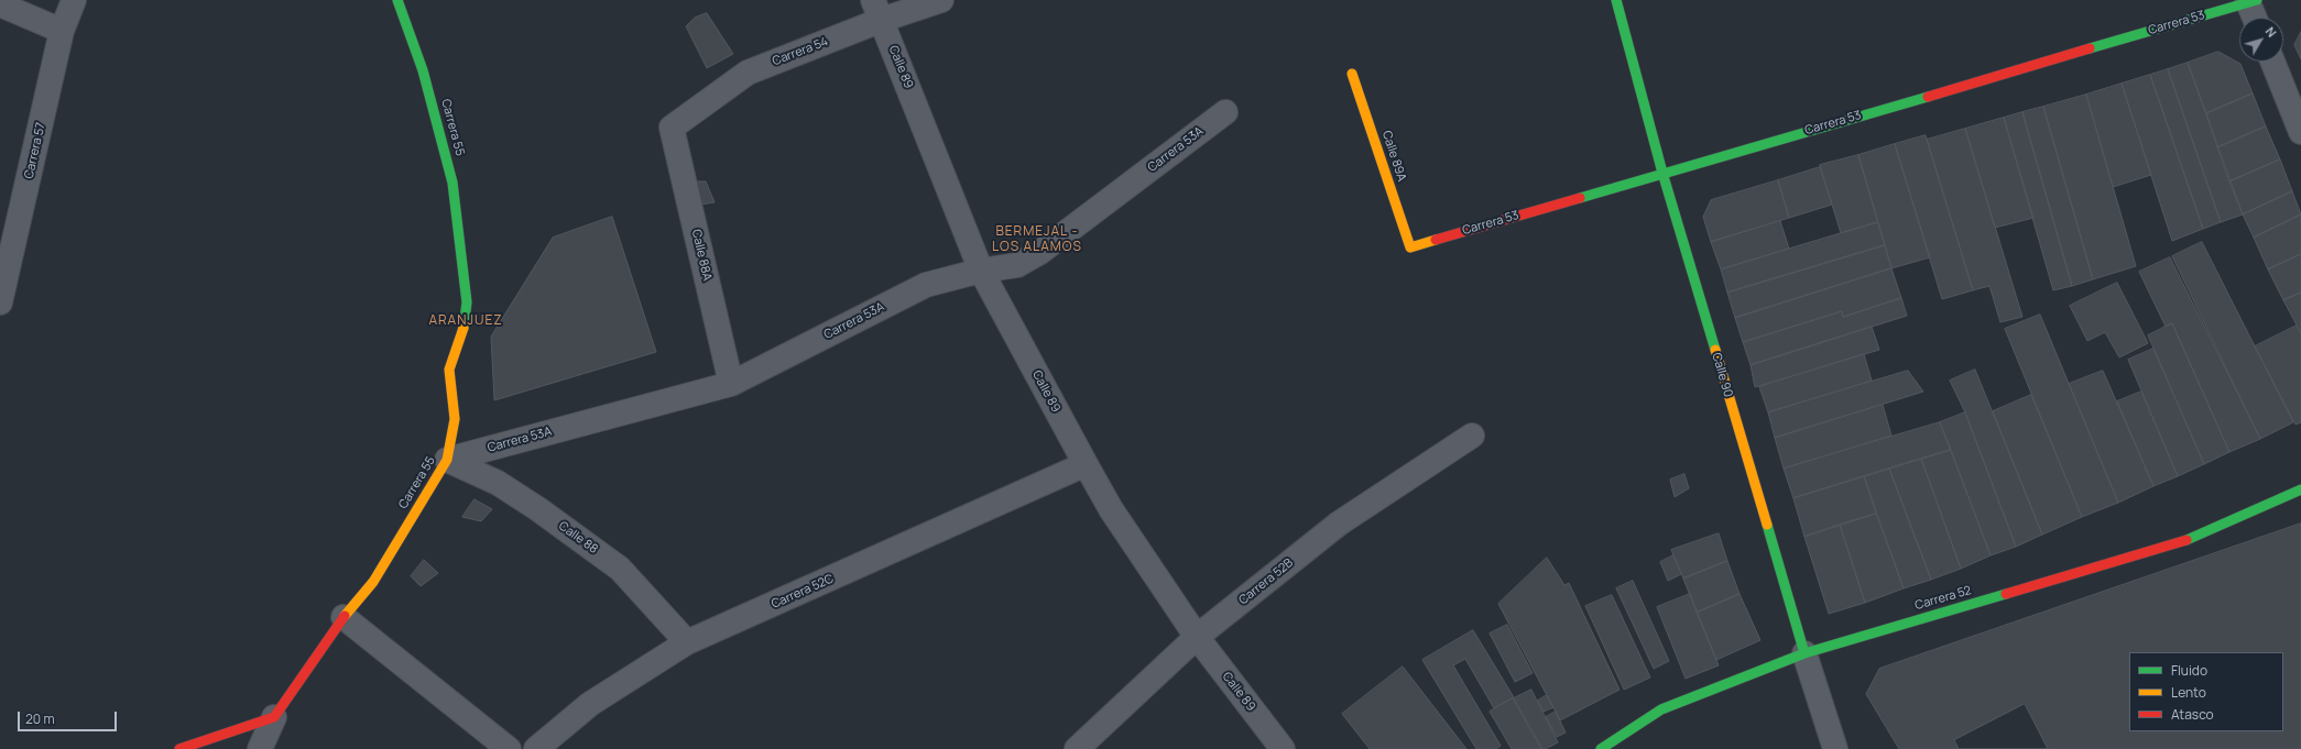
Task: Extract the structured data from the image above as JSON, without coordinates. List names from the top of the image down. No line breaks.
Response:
{"streets":{"street":["Carrera 53","Carrera 54","Calle 89","Carrera 55","Carrera 53A","Carrera 57","Calle 89A","Calle 88A","Calle 90","Calle 88","Carrera 52B","Carrera 52C","Carrera 52"]},"crossings":[["Carrera 53","Calle 89A"],["Carrera 53","Calle 90"],["Carrera 54","Calle 89"],["Carrera 54","Calle 88A"],["Calle 89","Carrera 53A"],["Calle 89","Carrera 52B"],["Calle 89","Carrera 52C"],["Carrera 55","Carrera 53A"],["Carrera 55","Calle 88"],["Carrera 53A","Calle 88A"],["Carrera 53A","Calle 88"],["Calle 90","Carrera 52"],["Calle 88","Carrera 52C"]],"districts":["BERMEJAL - LOS ALAMOS","ARANJUEZ"],"legend":["Fluido","Lento","Atasco"],"scale_bar":"20 m","north":"top right"}
